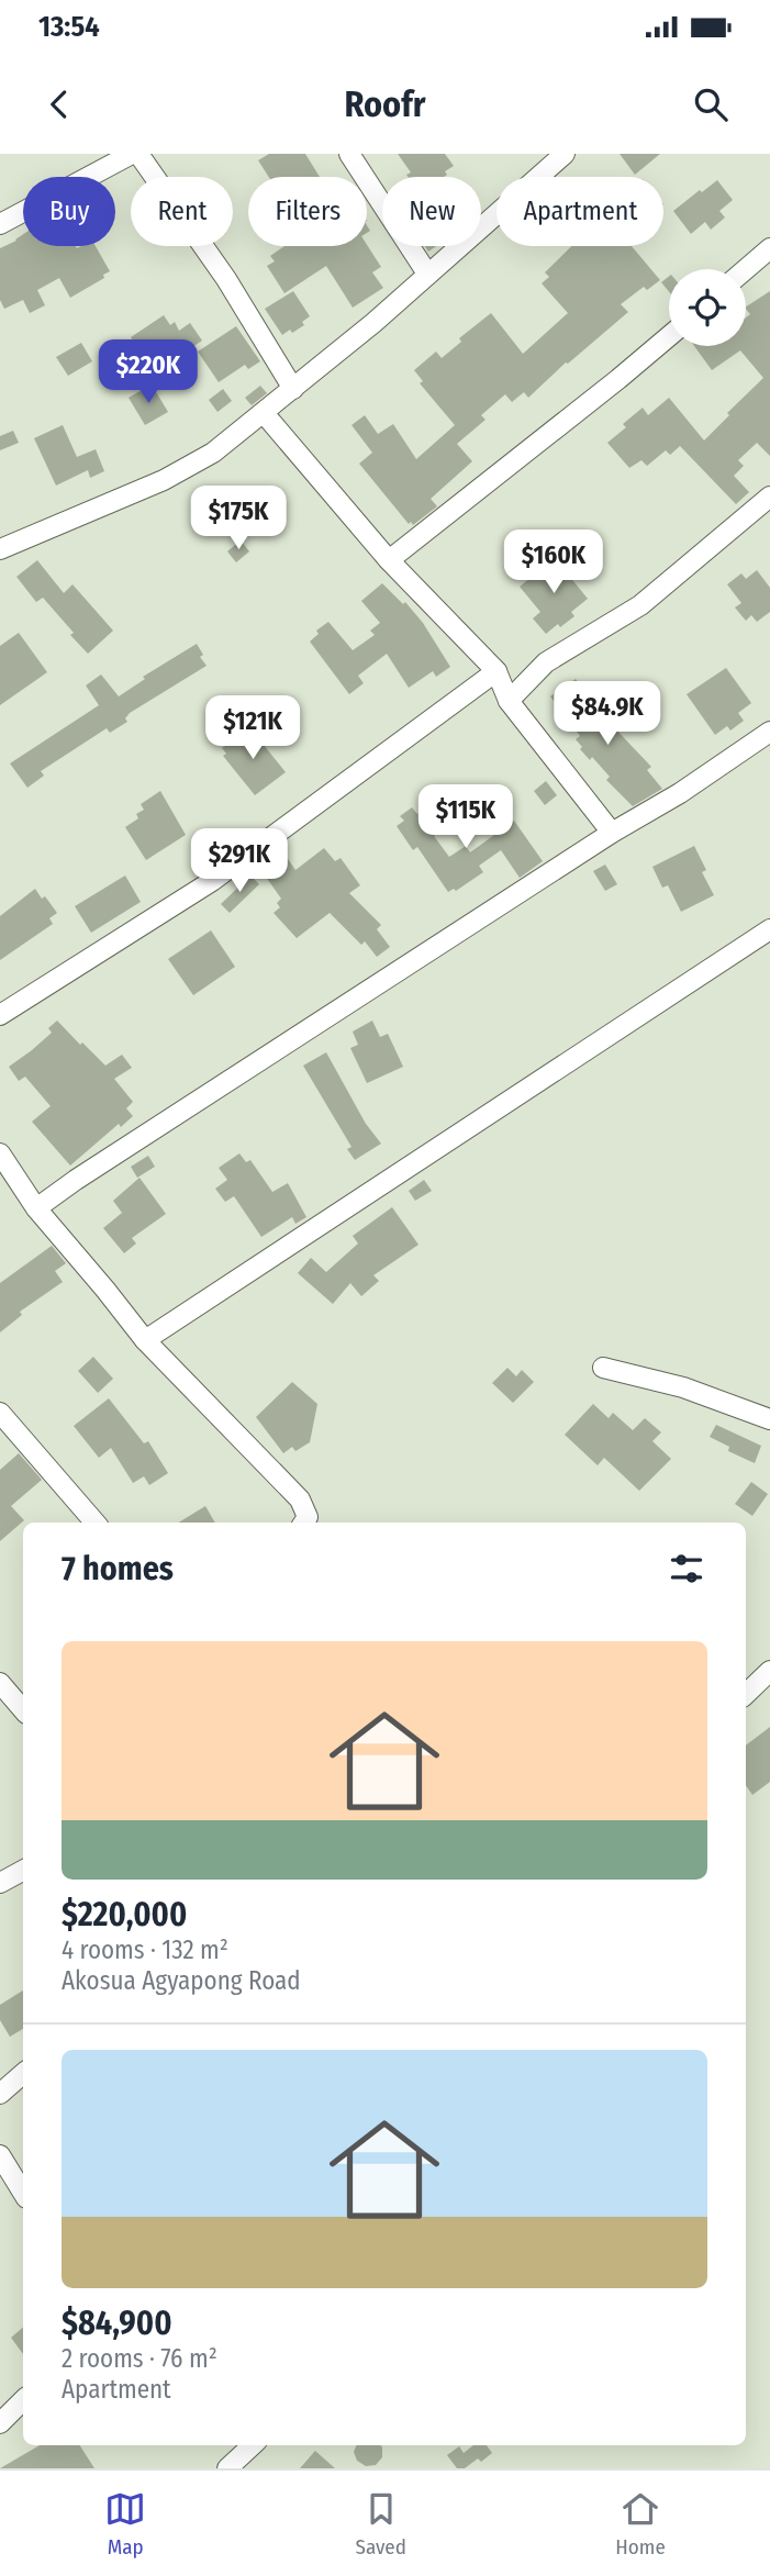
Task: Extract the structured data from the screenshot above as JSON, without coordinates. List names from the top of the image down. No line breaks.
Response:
{"page":{"status":"13:54","header":"Roofr","chip":["Buy","Rent","Filters","New","Apartment"],"price":["$220K","$175K","$160K","$84.9K","$121K","$115K","$291K"],"heading":"7 homes","list":[{"name":"$220,000","note":"4 rooms · 132 m² · Akosua Agyapong Road"},{"name":"$84,900","note":"2 rooms · 76 m² · Apartment"}],"tabs":["Map","Saved","Home"]}}
